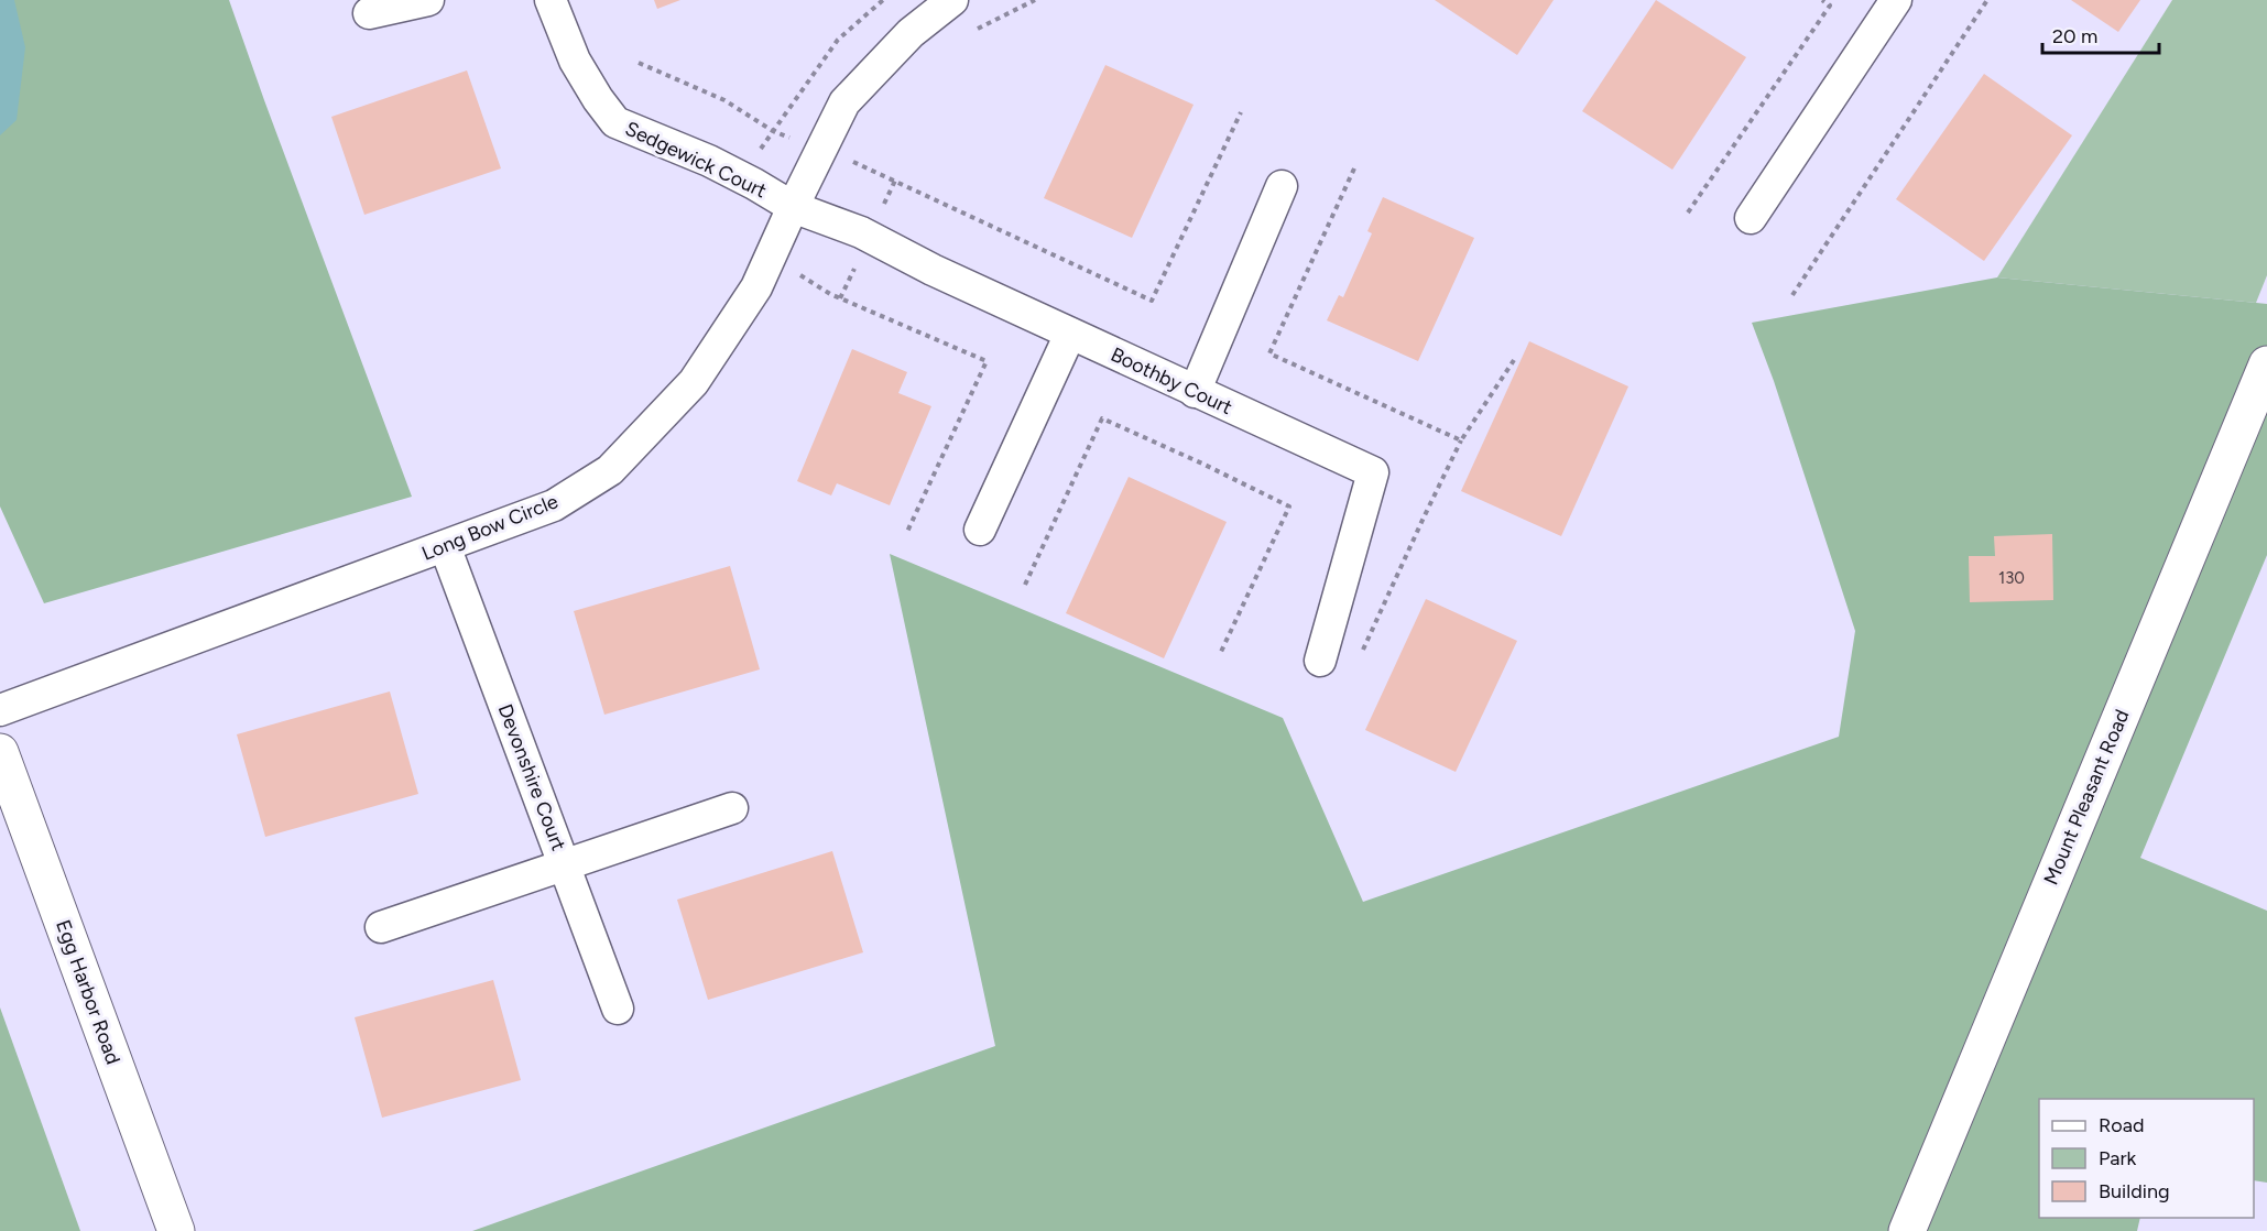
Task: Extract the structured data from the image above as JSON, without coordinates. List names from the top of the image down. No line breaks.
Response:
{"streets":{"street":["Sedgewick Court","Boothby Court","Long Bow Circle","Devonshire Court","Mount Pleasant Road","Egg Harbor Road"]},"crossings":[["Sedgewick Court","Boothby Court"],["Sedgewick Court","Long Bow Circle"],["Boothby Court","Long Bow Circle"],["Long Bow Circle","Devonshire Court"]],"house_numbers":["130"],"legend":["Road","Park","Building"],"scale_bar":"20 m"}
